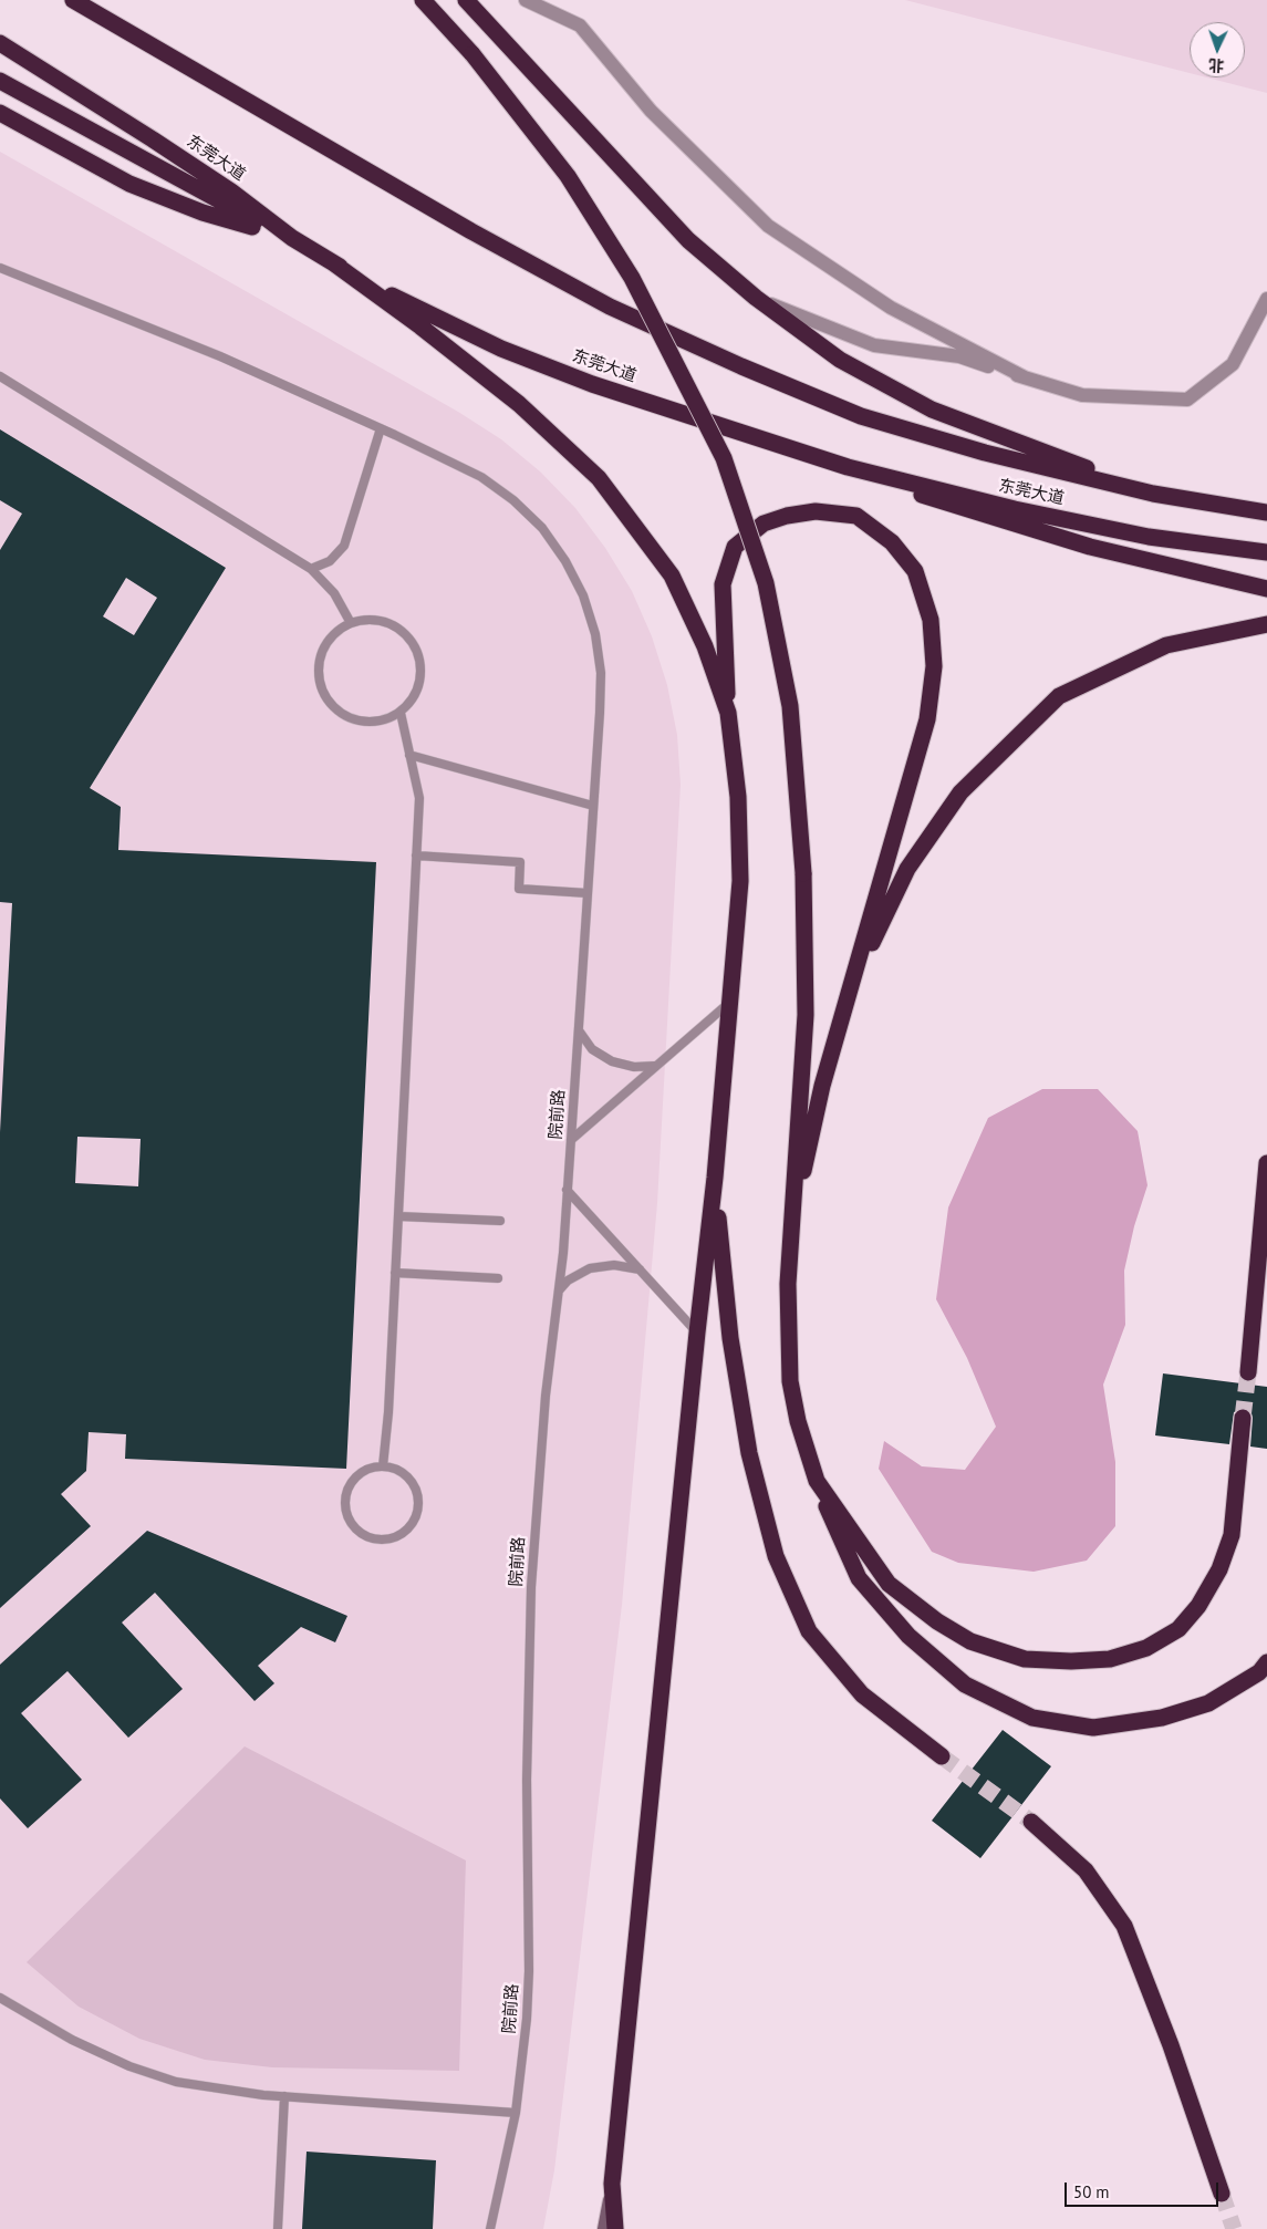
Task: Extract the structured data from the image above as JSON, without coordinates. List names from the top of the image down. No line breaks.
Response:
{"streets":{"highway":["东莞大道"],"lane":["院前路"]},"scale_bar":"50 m","north":"bottom"}
